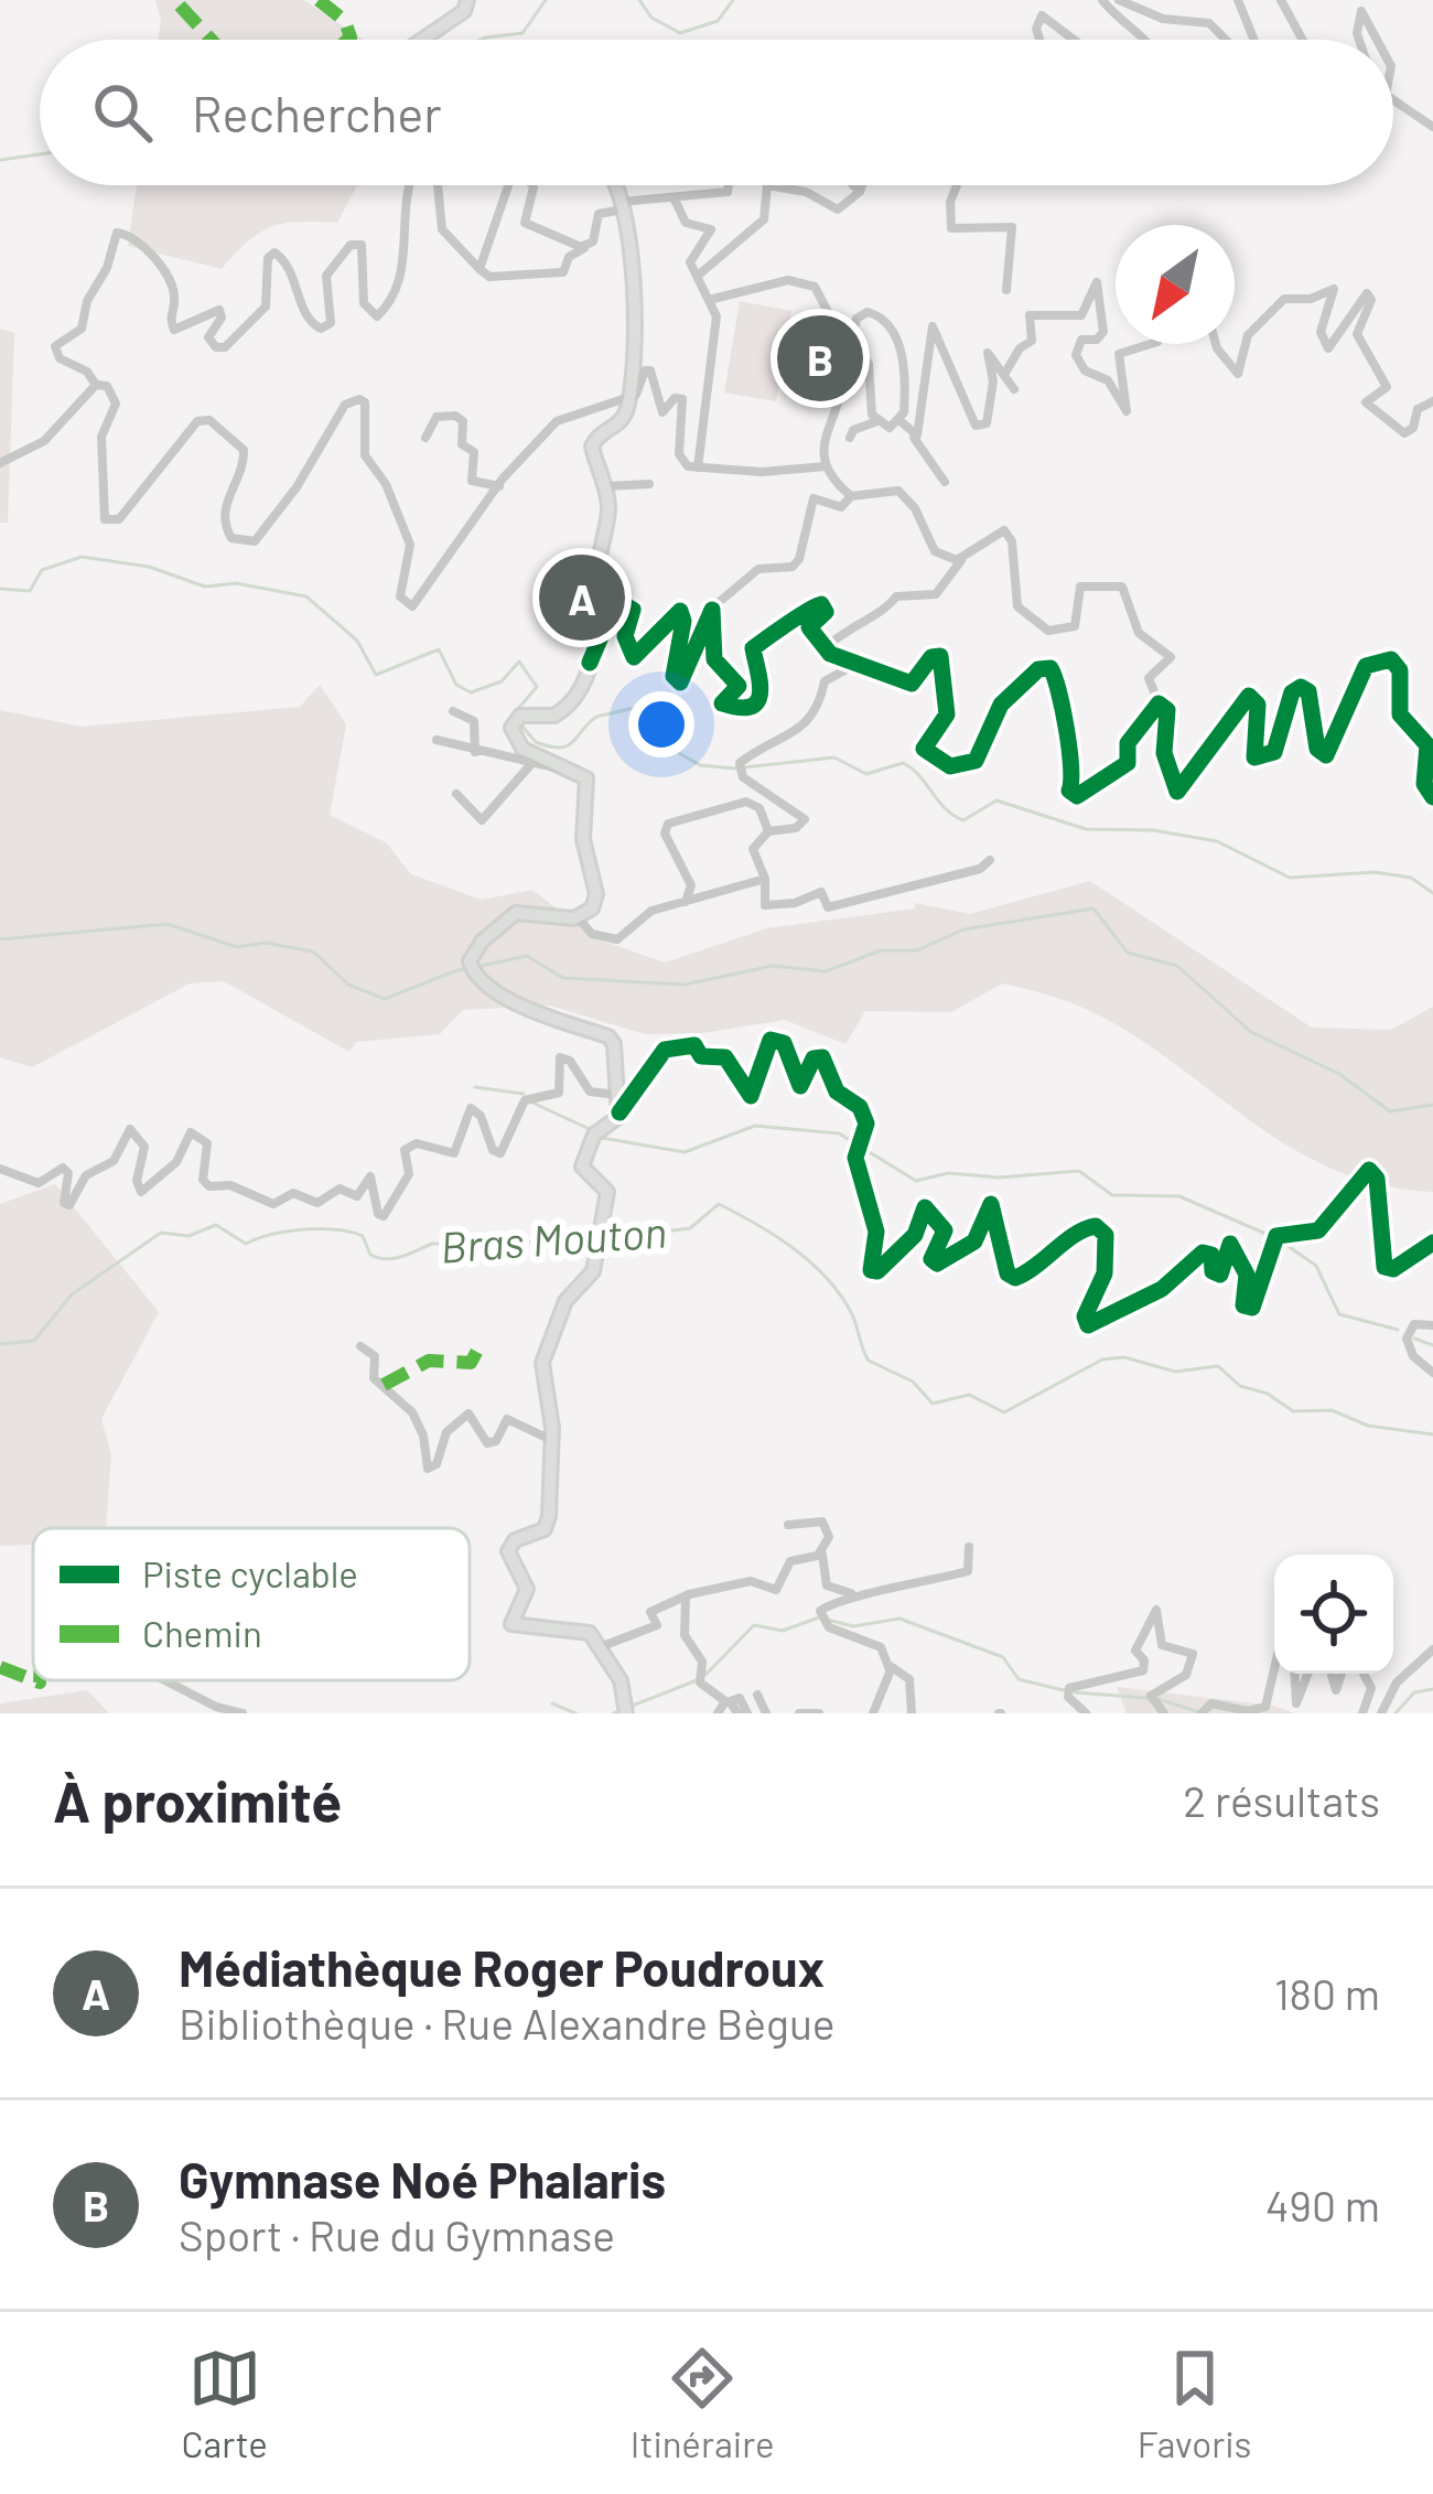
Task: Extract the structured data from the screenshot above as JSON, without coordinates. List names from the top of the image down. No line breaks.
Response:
{"water":["Bras Mouton"],"legend":["Piste cyclable","Chemin"],"north":"bottom left","page":{"search":"Rechercher","pins":["B","A"],"heading":["À proximité","2 résultats"],"list":[{"mark":"A","name":"Médiathèque Roger Poudroux","note":"Bibliothèque · Rue Alexandre Bègue","value":"180 m"},{"mark":"B","name":"Gymnase Noé Phalaris","note":"Sport · Rue du Gymnase","value":"490 m"}],"nav":["Carte","Itinéraire","Favoris"]}}
